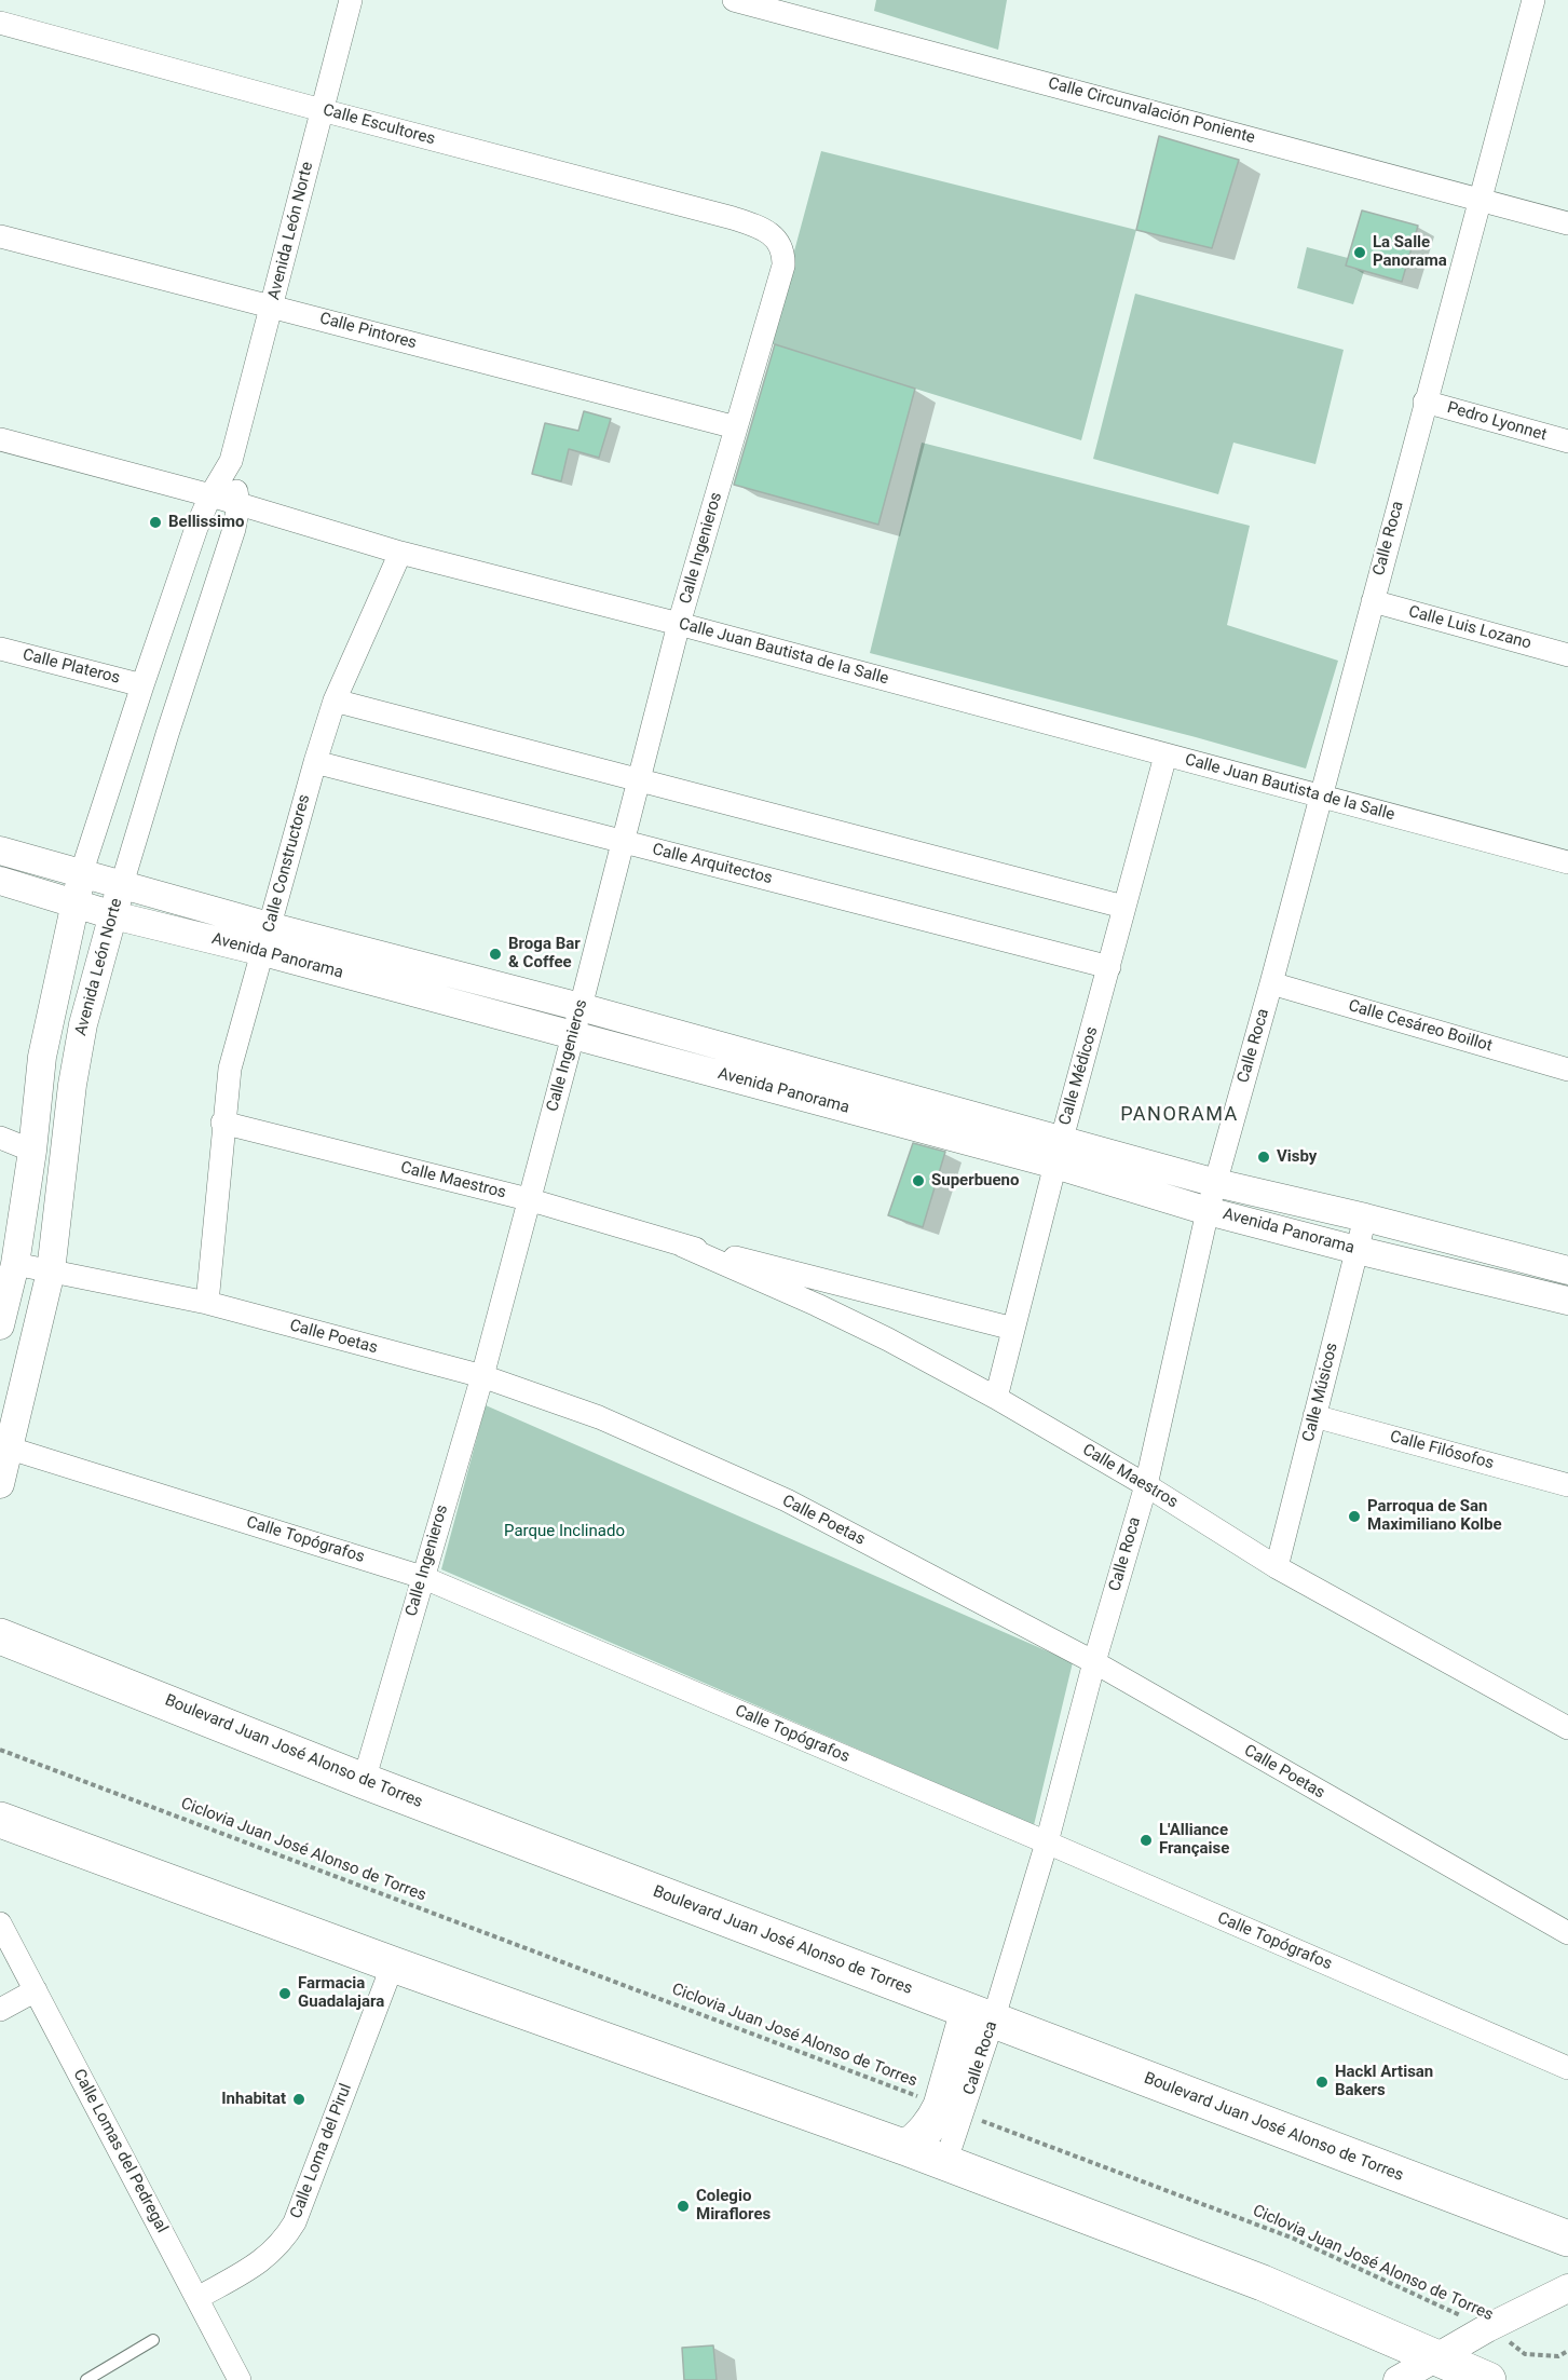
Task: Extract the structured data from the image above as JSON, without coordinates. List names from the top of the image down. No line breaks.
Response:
{"streets":{"main road":["Boulevard Juan José Alonso de Torres"],"street":["Calle Circunvalación Poniente","Calle Escultores","Avenida León Norte","Calle Pintores","Pedro Lyonnet","Calle Roca","Calle Ingenieros","Calle Luis Lozano","Calle Juan Bautista de la Salle","Calle Plateros","Calle Constructores","Calle Arquitectos","Avenida Panorama","Calle Cesáreo Boillot","Calle Médicos","Calle Maestros","Calle Poetas","Calle Músicos","Calle Filósofos","Calle Topógrafos","Calle Lomas del Pedregal","Calle Loma del Pirul"],"path":["Ciclovia Juan José Alonso de Torres"]},"crossings":[["Calle Circunvalación Poniente","Calle Roca"],["Calle Escultores","Avenida León Norte"],["Calle Escultores","Calle Ingenieros"],["Avenida León Norte","Calle Pintores"],["Avenida León Norte","Calle Juan Bautista de la Salle"],["Avenida León Norte","Calle Plateros"],["Avenida León Norte","Avenida Panorama"],["Avenida León Norte","Calle Poetas"],["Avenida León Norte","Calle Topógrafos"],["Calle Pintores","Calle Ingenieros"],["Pedro Lyonnet","Calle Roca"],["Calle Roca","Calle Luis Lozano"],["Calle Roca","Calle Juan Bautista de la Salle"],["Calle Roca","Avenida Panorama"],["Calle Roca","Calle Cesáreo Boillot"],["Calle Roca","Calle Maestros"],["Calle Roca","Calle Poetas"],["Calle Roca","Calle Topógrafos"],["Calle Roca","Boulevard Juan José Alonso de Torres"],["Calle Roca","Ciclovia Juan José Alonso de Torres"],["Calle Ingenieros","Calle Juan Bautista de la Salle"],["Calle Ingenieros","Calle Arquitectos"],["Calle Ingenieros","Avenida Panorama"],["Calle Ingenieros","Calle Maestros"],["Calle Ingenieros","Calle Poetas"],["Calle Ingenieros","Calle Topógrafos"],["Calle Ingenieros","Boulevard Juan José Alonso de Torres"],["Calle Juan Bautista de la Salle","Calle Constructores"],["Calle Juan Bautista de la Salle","Calle Médicos"],["Calle Constructores","Calle Arquitectos"],["Calle Constructores","Avenida Panorama"],["Calle Constructores","Calle Maestros"],["Calle Constructores","Calle Poetas"],["Calle Arquitectos","Calle Médicos"],["Avenida Panorama","Calle Médicos"],["Avenida Panorama","Calle Músicos"],["Calle Médicos","Calle Maestros"],["Calle Maestros","Calle Músicos"],["Calle Músicos","Calle Filósofos"],["Calle Lomas del Pedregal","Calle Loma del Pirul"]],"districts":["PANORAMA"],"parks":["Parque Inclinado"],"places":["La Salle Panorama","Bellissimo","Broga Bar & Coffee","Visby","Superbueno","Parroqua de San Maximiliano Kolbe","L'Alliance Française","Farmacia Guadalajara","Hackl Artisan Bakers","Inhabitat","Colegio Miraflores"]}
